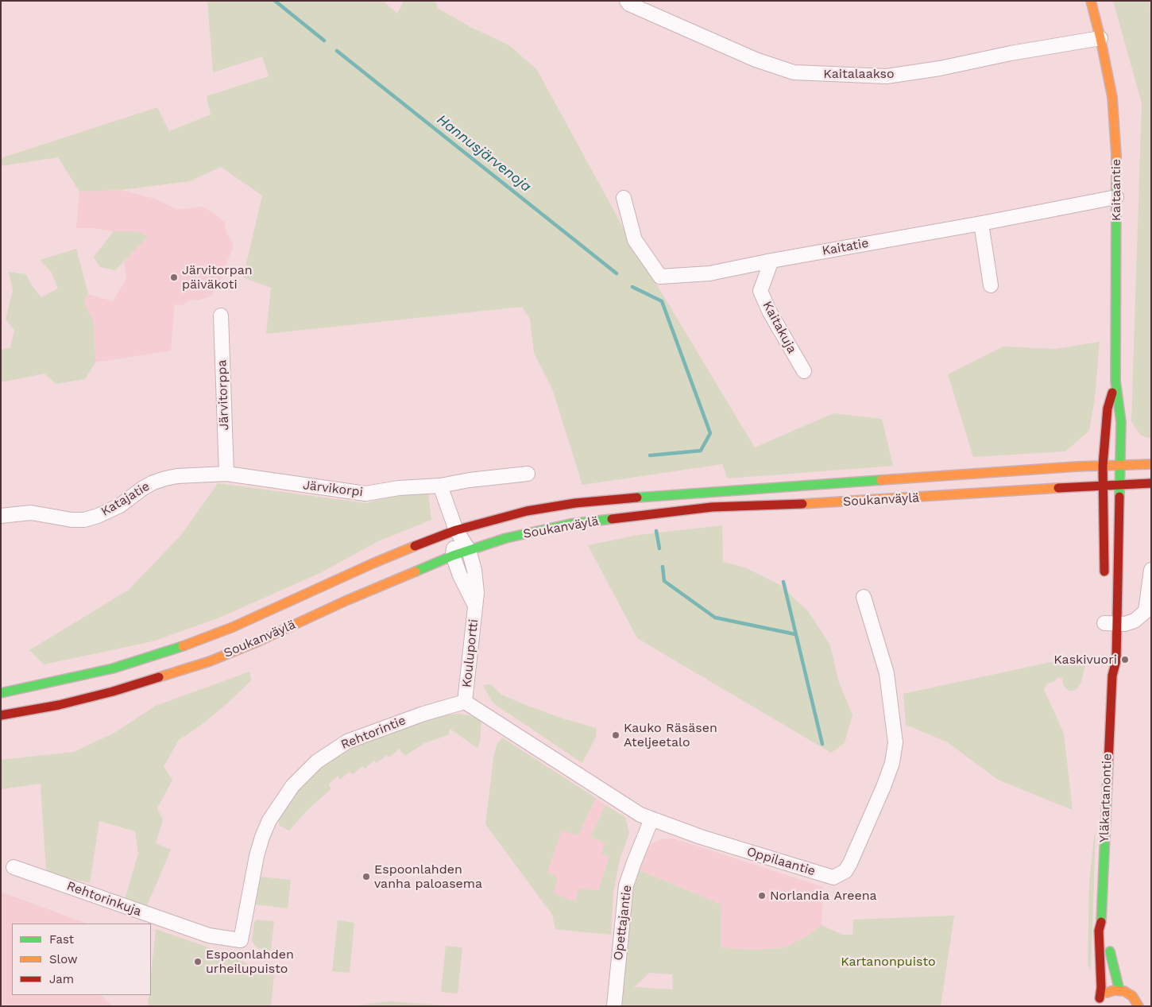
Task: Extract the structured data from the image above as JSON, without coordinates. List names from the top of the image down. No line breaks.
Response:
{"streets":{"main road":["Kaitaantie","Soukanväylä","Yläkartanontie"],"street":["Kaitalaakso","Kaitatie","Kaitakuja","Järvitorppa","Järvikorpi","Katajatie","Kouluportti","Rehtorintie","Oppilaantie","Rehtorinkuja","Opettajantie"]},"crossings":[["Kaitalaakso","Kaitaantie"],["Kaitaantie","Kaitatie"],["Kaitaantie","Soukanväylä"],["Kaitaantie","Yläkartanontie"],["Kaitatie","Kaitakuja"],["Järvitorppa","Järvikorpi"],["Järvitorppa","Katajatie"],["Järvikorpi","Katajatie"],["Soukanväylä","Kouluportti"],["Soukanväylä","Yläkartanontie"],["Kouluportti","Rehtorintie"],["Kouluportti","Oppilaantie"],["Rehtorintie","Oppilaantie"],["Rehtorintie","Rehtorinkuja"],["Oppilaantie","Opettajantie"]],"water":["Hannusjärvenoja"],"parks":["Kartanonpuisto"],"places":["Järvitorpan päiväkoti","Kaskivuori","Kauko Räsäsen Ateljeetalo","Espoonlahden vanha paloasema","Norlandia Areena","Espoonlahden urheilupuisto"],"legend":["Fast","Slow","Jam"]}
